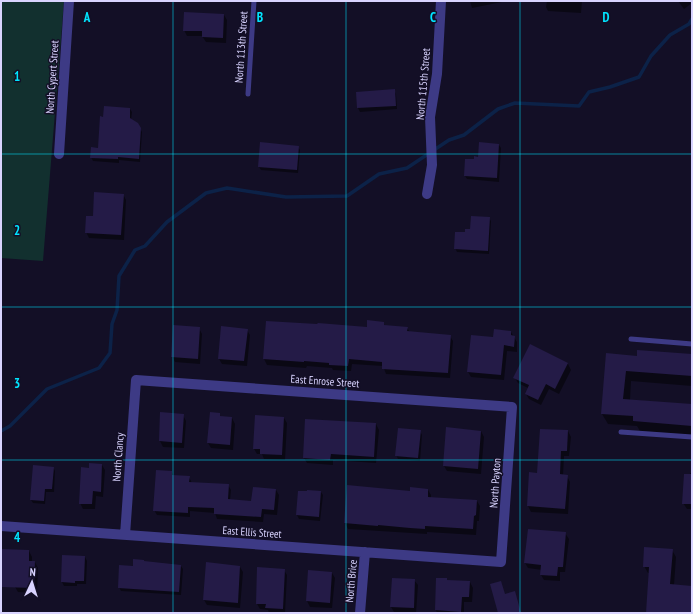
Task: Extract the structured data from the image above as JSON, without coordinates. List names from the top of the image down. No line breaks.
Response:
{"streets":{"street":["North Cypert Street","North 115th Street","East Enrose Street","North Clancy","North Payton","East Ellis Street","North Brice"],"lane":["North 113th Street"]},"crossings":[["East Enrose Street","North Clancy"],["East Enrose Street","North Payton"],["North Clancy","East Ellis Street"],["North Payton","East Ellis Street"],["East Ellis Street","North Brice"]],"north":"top","grid":{"columns":["A","B","C","D"],"rows":["1","2","3","4"]}}
